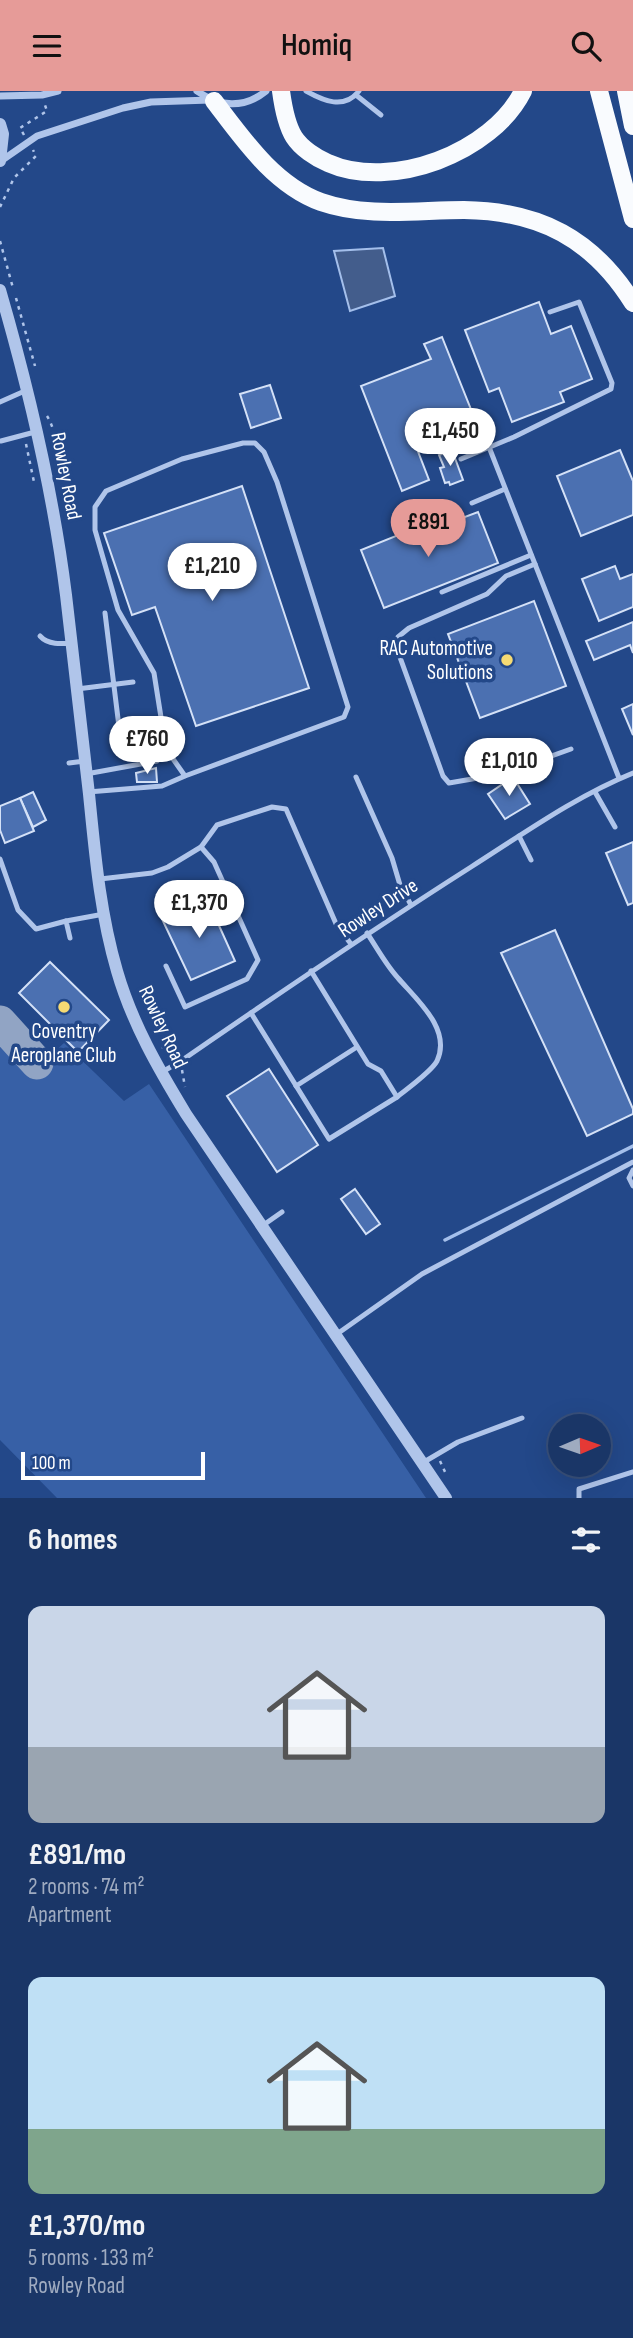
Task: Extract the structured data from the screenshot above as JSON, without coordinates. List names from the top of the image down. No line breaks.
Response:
{"streets":{"street":["Rowley Road"],"lane":["Rowley Drive"]},"crossings":[["Rowley Road","Rowley Drive"]],"places":["RAC Automotive Solutions","Coventry Aeroplane Club"],"scale_bar":"100 m","north":"right","page":{"header":"Homiq","price":["£1,450","£891","£1,210","£760","£1,010","£1,370"],"scale":"100 m","heading":"6 homes","list":[{"name":"£891/mo","note":"2 rooms · 74 m² · Apartment"},{"name":"£1,370/mo","note":"5 rooms · 133 m² · Rowley Road"}]}}
